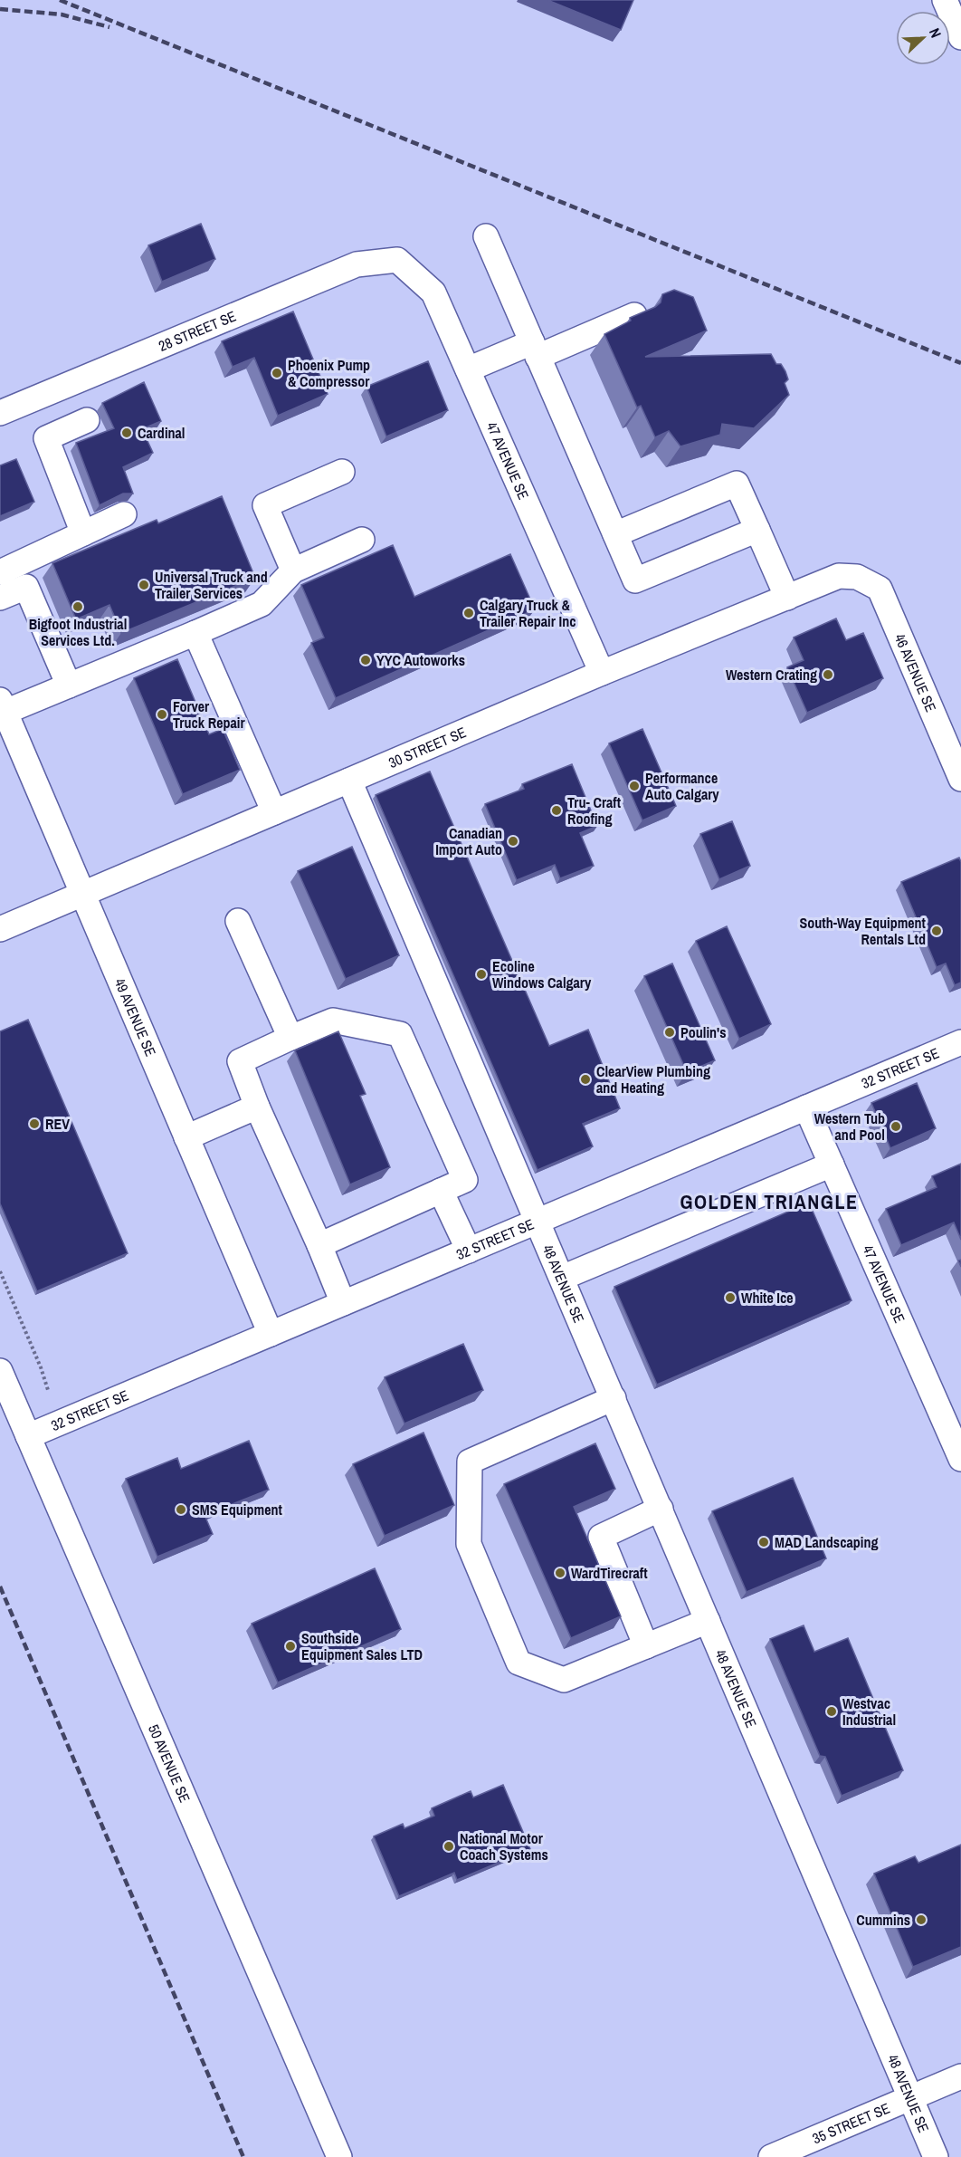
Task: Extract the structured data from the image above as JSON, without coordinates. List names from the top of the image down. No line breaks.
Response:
{"streets":{"street":["28 STREET SE","47 AVENUE SE","46 AVENUE SE","30 STREET SE","49 AVENUE SE","32 STREET SE","48 AVENUE SE","50 AVENUE SE","35 STREET SE"]},"crossings":[["28 STREET SE","47 AVENUE SE"],["47 AVENUE SE","30 STREET SE"],["47 AVENUE SE","32 STREET SE"],["46 AVENUE SE","30 STREET SE"],["30 STREET SE","49 AVENUE SE"],["30 STREET SE","48 AVENUE SE"],["49 AVENUE SE","32 STREET SE"],["32 STREET SE","48 AVENUE SE"],["32 STREET SE","50 AVENUE SE"],["48 AVENUE SE","35 STREET SE"]],"districts":["GOLDEN TRIANGLE"],"places":["Phoenix Pump & Compressor","Cardinal","Universal Truck and Trailer Services","Bigfoot Industrial Services Ltd.","Calgary Truck & Trailer Repair Inc","YYC Autoworks","Western Crating","Forver Truck Repair","Performance Auto Calgary","Tru- Craft Roofing","Canadian Import Auto","South-Way Equipment Rentals Ltd","Ecoline Windows Calgary","Poulin's","ClearView Plumbing and Heating","REV","Western Tub and Pool","White Ice","SMS Equipment","MAD Landscaping","WardTirecraft","Southside Equipment Sales LTD","Westvac Industrial","National Motor Coach Systems","Cummins"],"north":"top right"}
